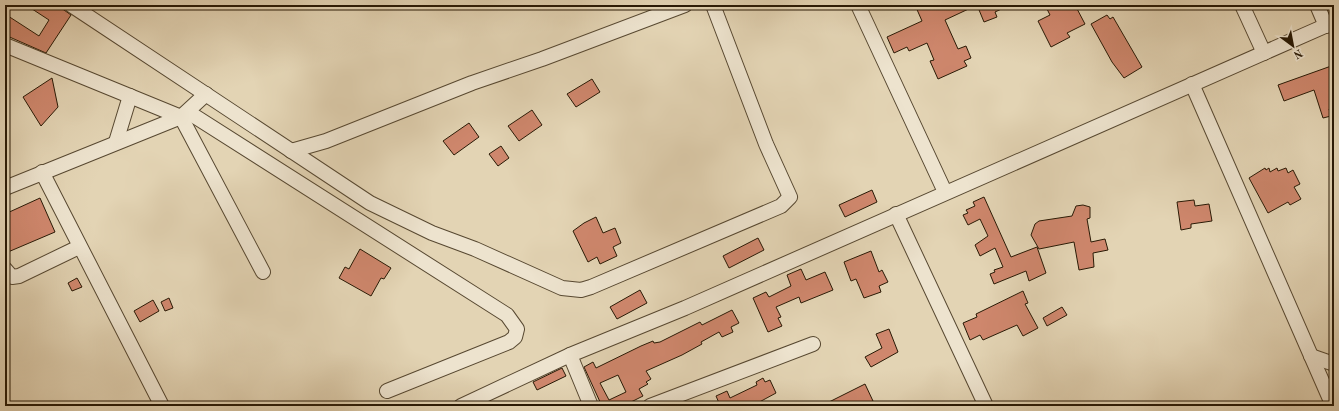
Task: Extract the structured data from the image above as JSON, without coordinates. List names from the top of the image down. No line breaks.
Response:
{"north":"bottom right"}
